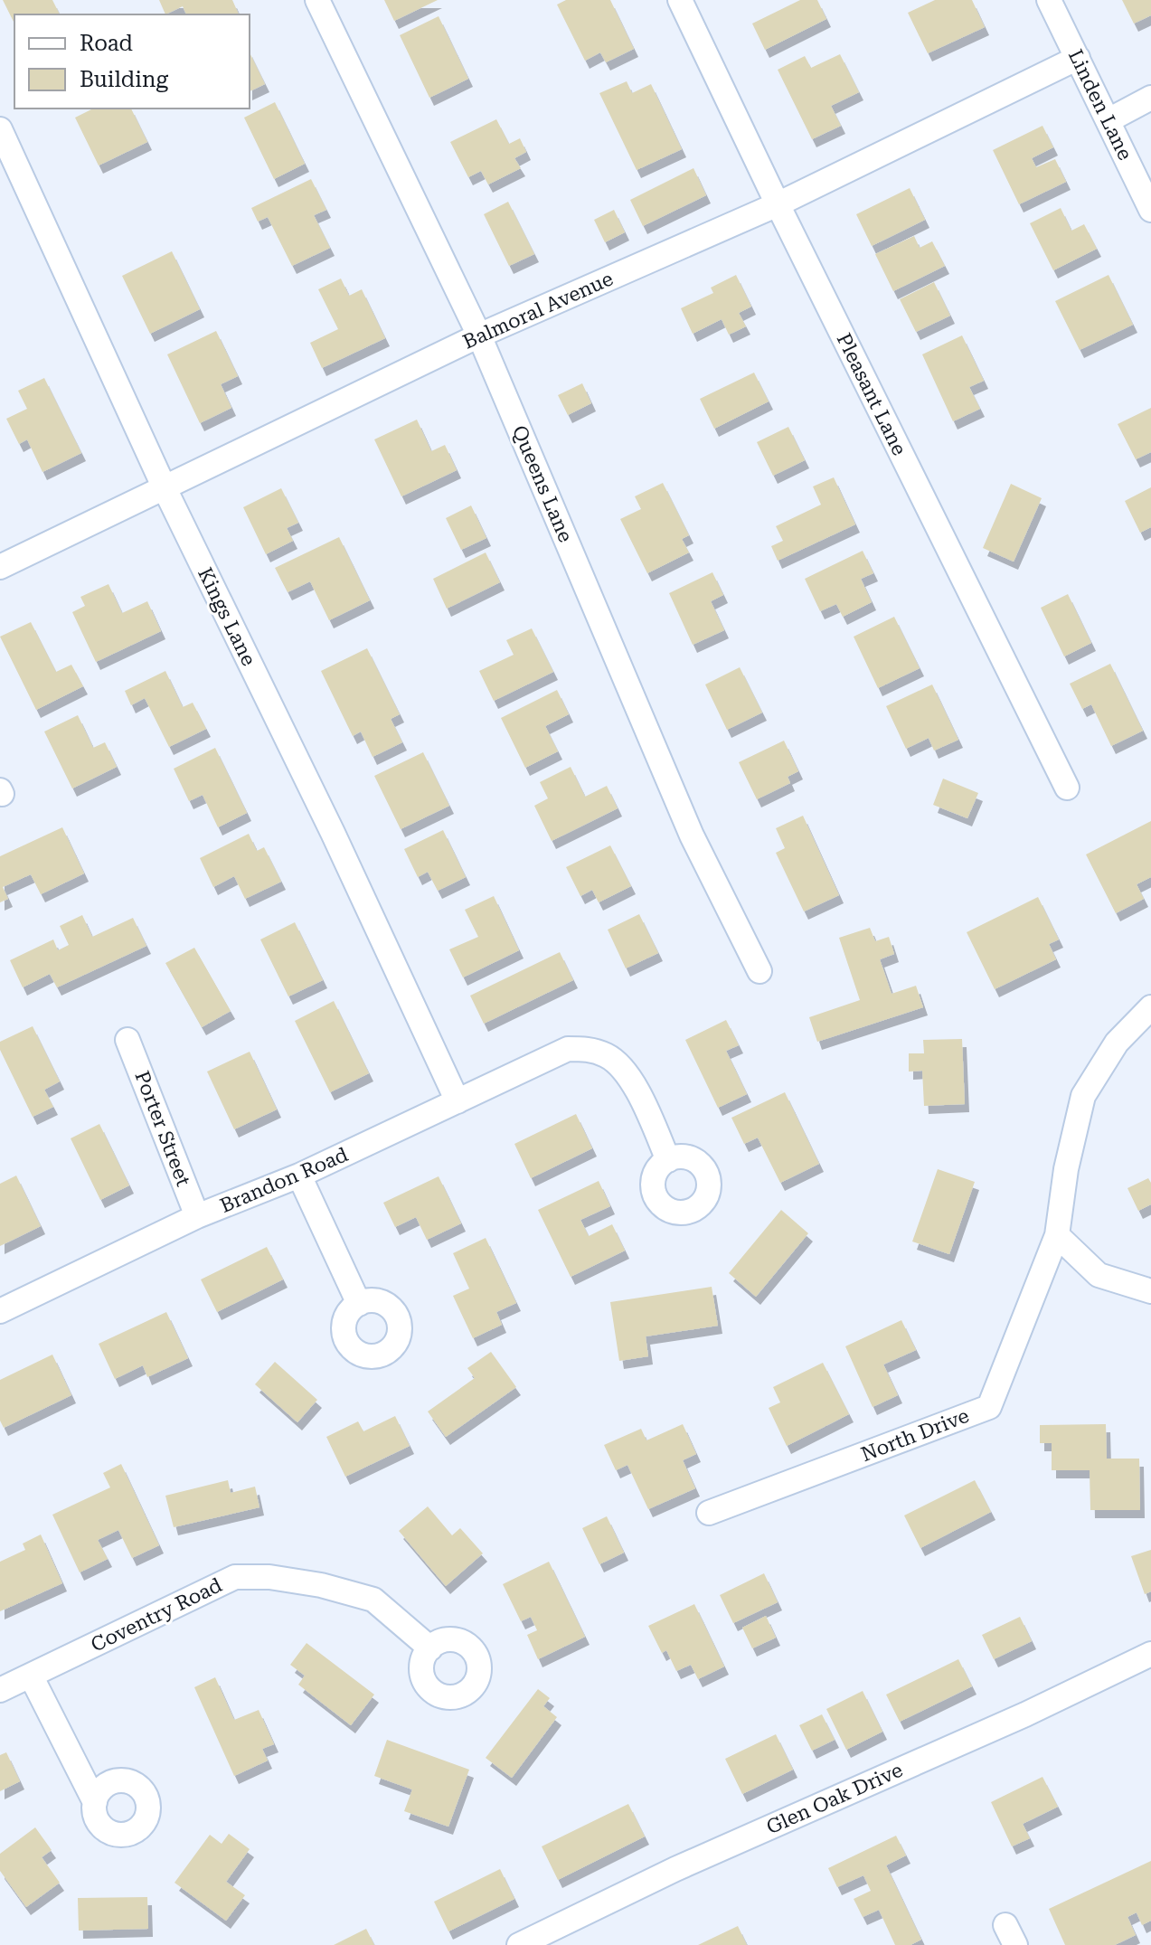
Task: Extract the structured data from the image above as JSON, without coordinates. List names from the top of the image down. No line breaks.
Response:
{"streets":{"street":["Linden Lane","Balmoral Avenue","Pleasant Lane","Queens Lane","Kings Lane","Porter Street","Brandon Road","North Drive","Coventry Road","Glen Oak Drive"]},"crossings":[["Linden Lane","Balmoral Avenue"],["Balmoral Avenue","Pleasant Lane"],["Balmoral Avenue","Queens Lane"],["Balmoral Avenue","Kings Lane"],["Kings Lane","Brandon Road"],["Porter Street","Brandon Road"]],"legend":["Road","Building"]}
